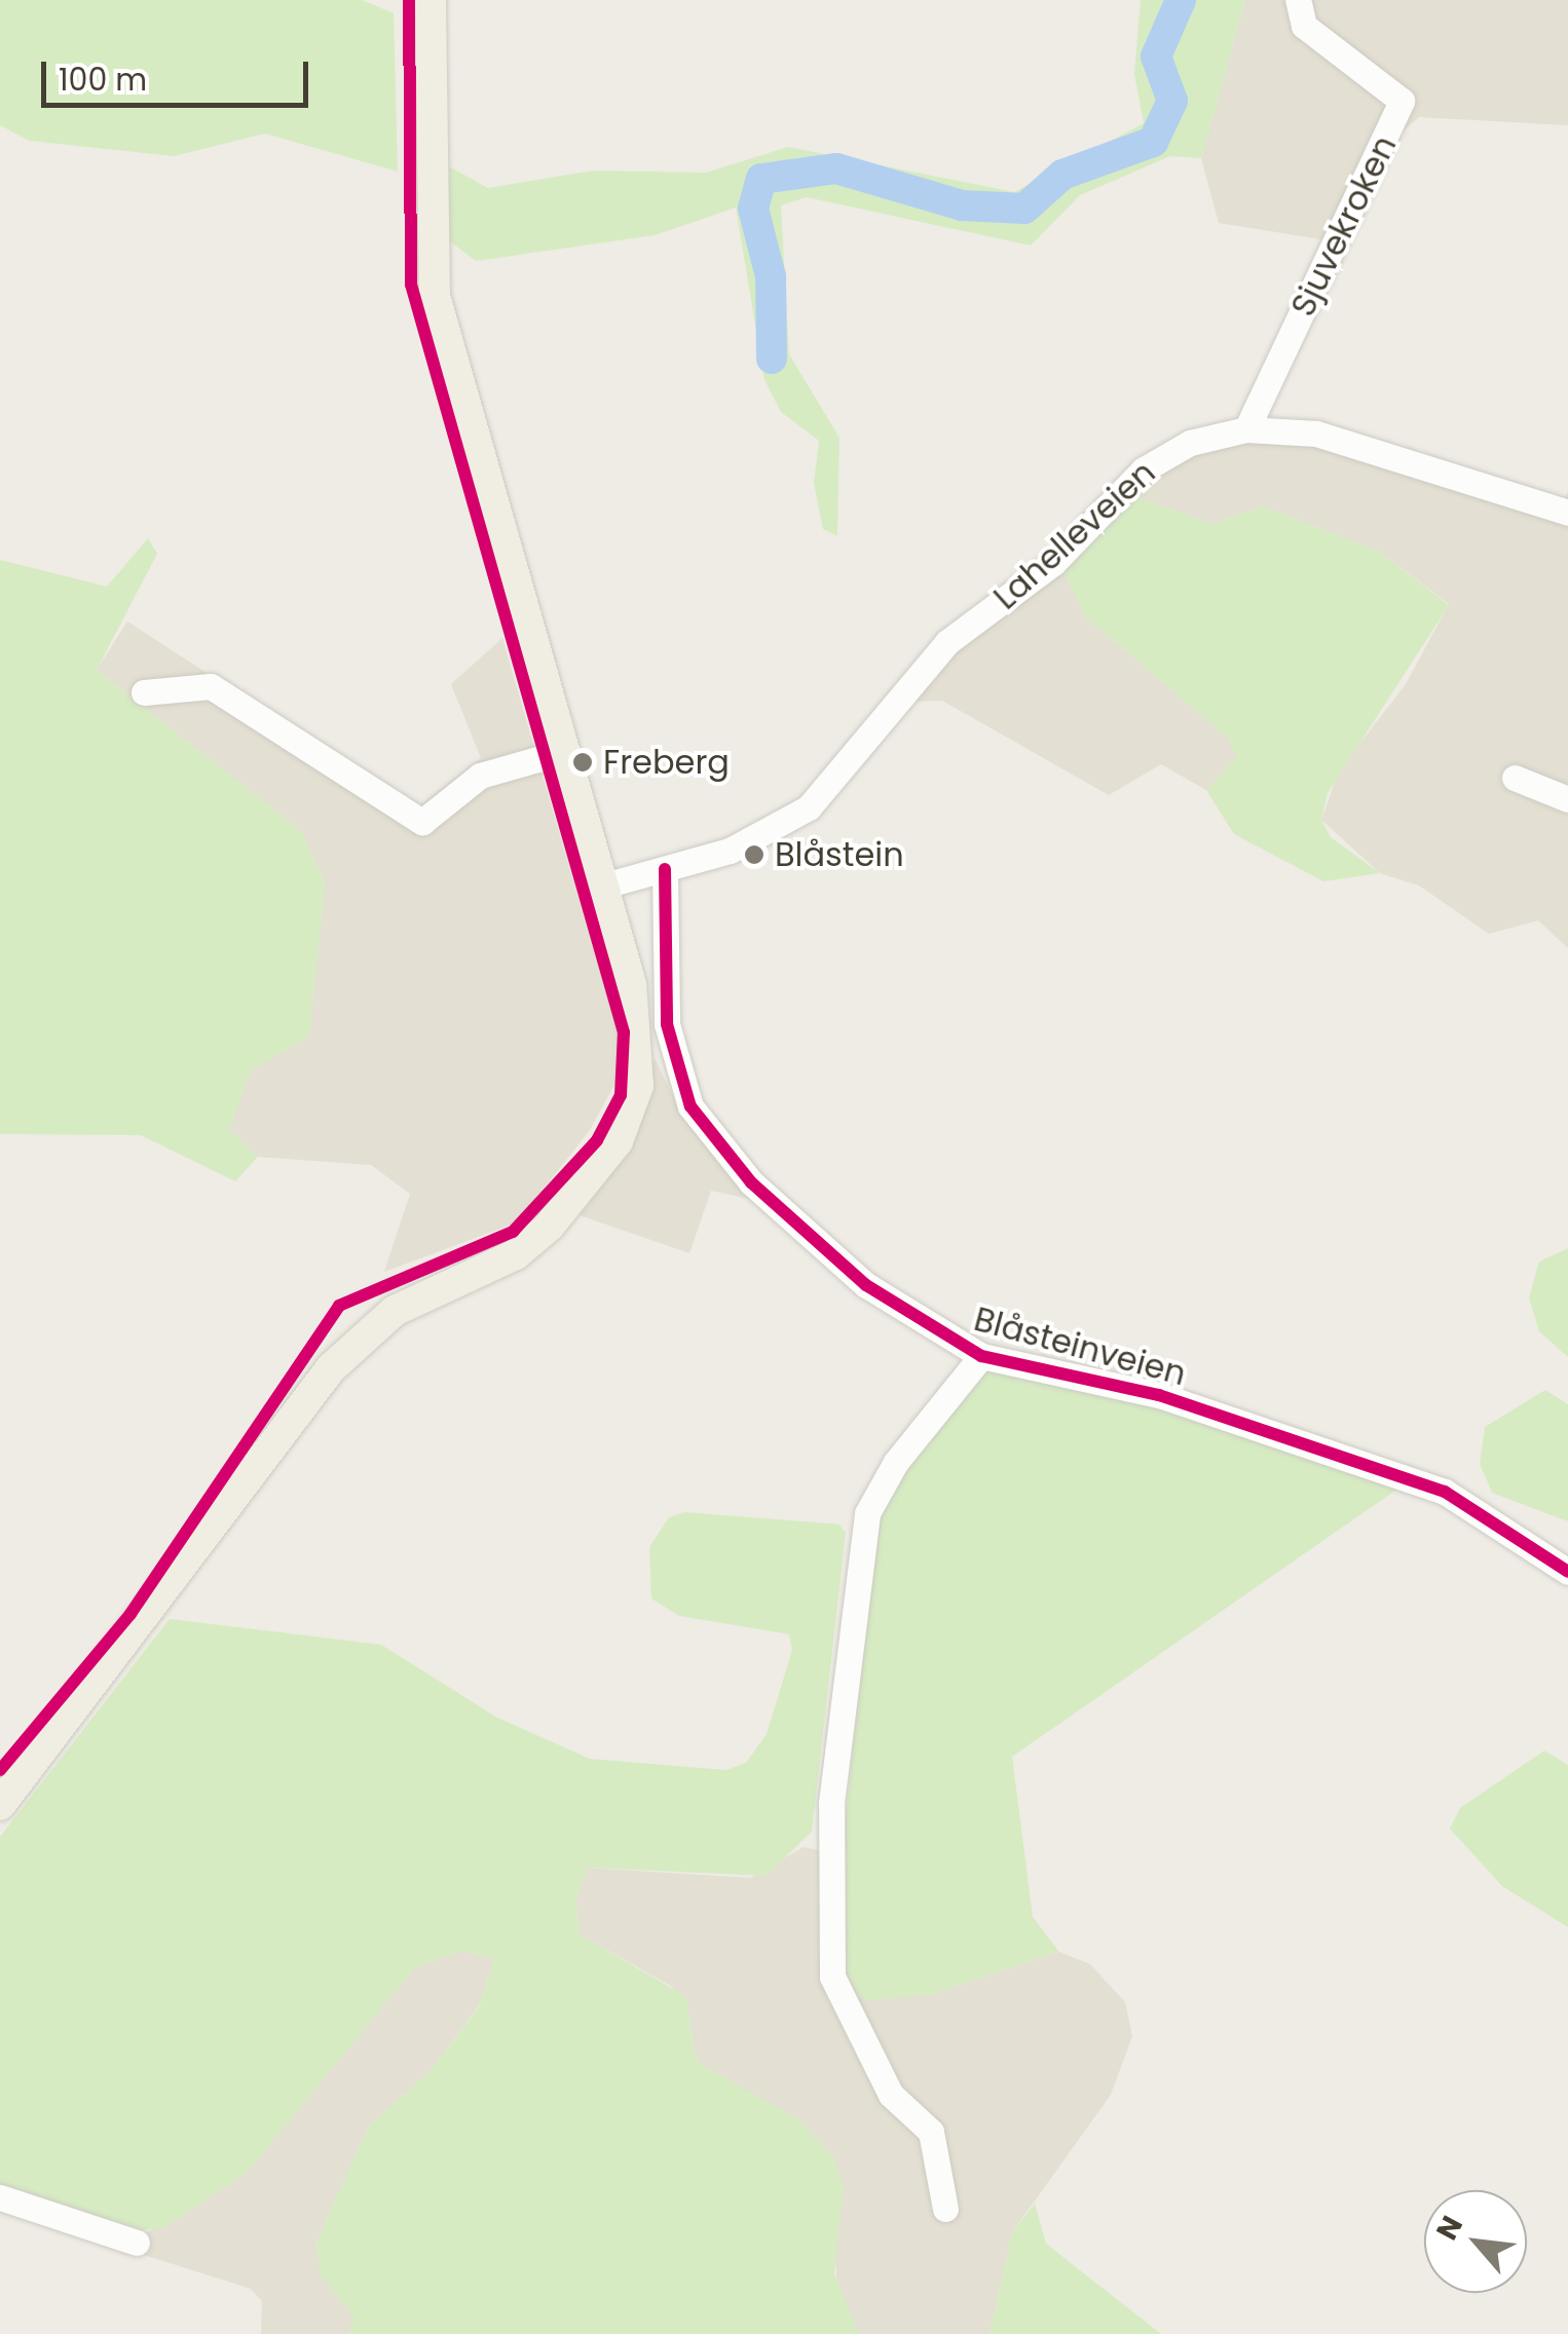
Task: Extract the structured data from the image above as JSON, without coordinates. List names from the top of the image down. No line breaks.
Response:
{"streets":{"street":["Sjuvekroken","Lahelleveien","Blåsteinveien"]},"crossings":[["Sjuvekroken","Lahelleveien"],["Lahelleveien","Blåsteinveien"]],"places":["Freberg","Blåstein"],"scale_bar":"100 m","north":"top left"}
